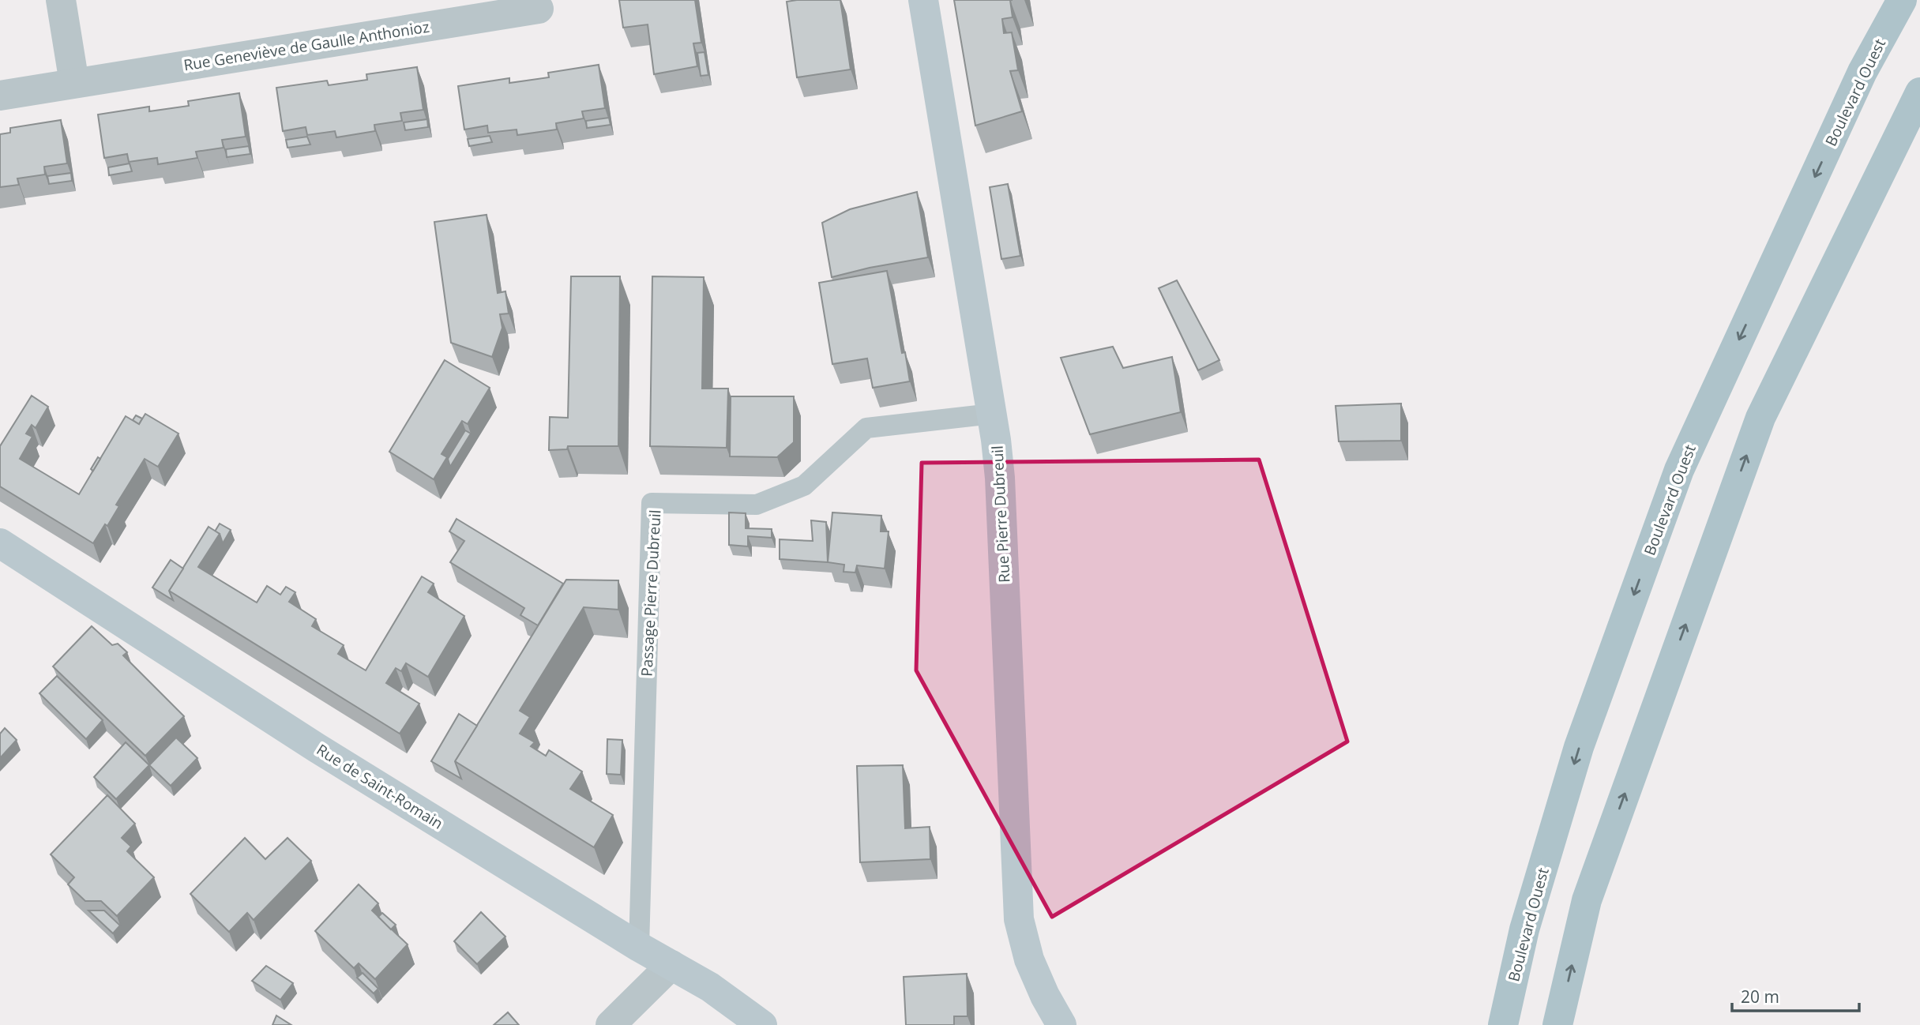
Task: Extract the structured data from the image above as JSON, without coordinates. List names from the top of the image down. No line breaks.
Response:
{"streets":{"main road":["Boulevard Ouest"],"street":["Rue Geneviève de Gaulle Anthonioz","Rue Pierre Dubreuil","Rue de Saint-Romain"],"lane":["Passage Pierre Dubreuil"]},"crossings":[["Rue Pierre Dubreuil","Passage Pierre Dubreuil"],["Passage Pierre Dubreuil","Rue de Saint-Romain"]],"scale_bar":"20 m"}
